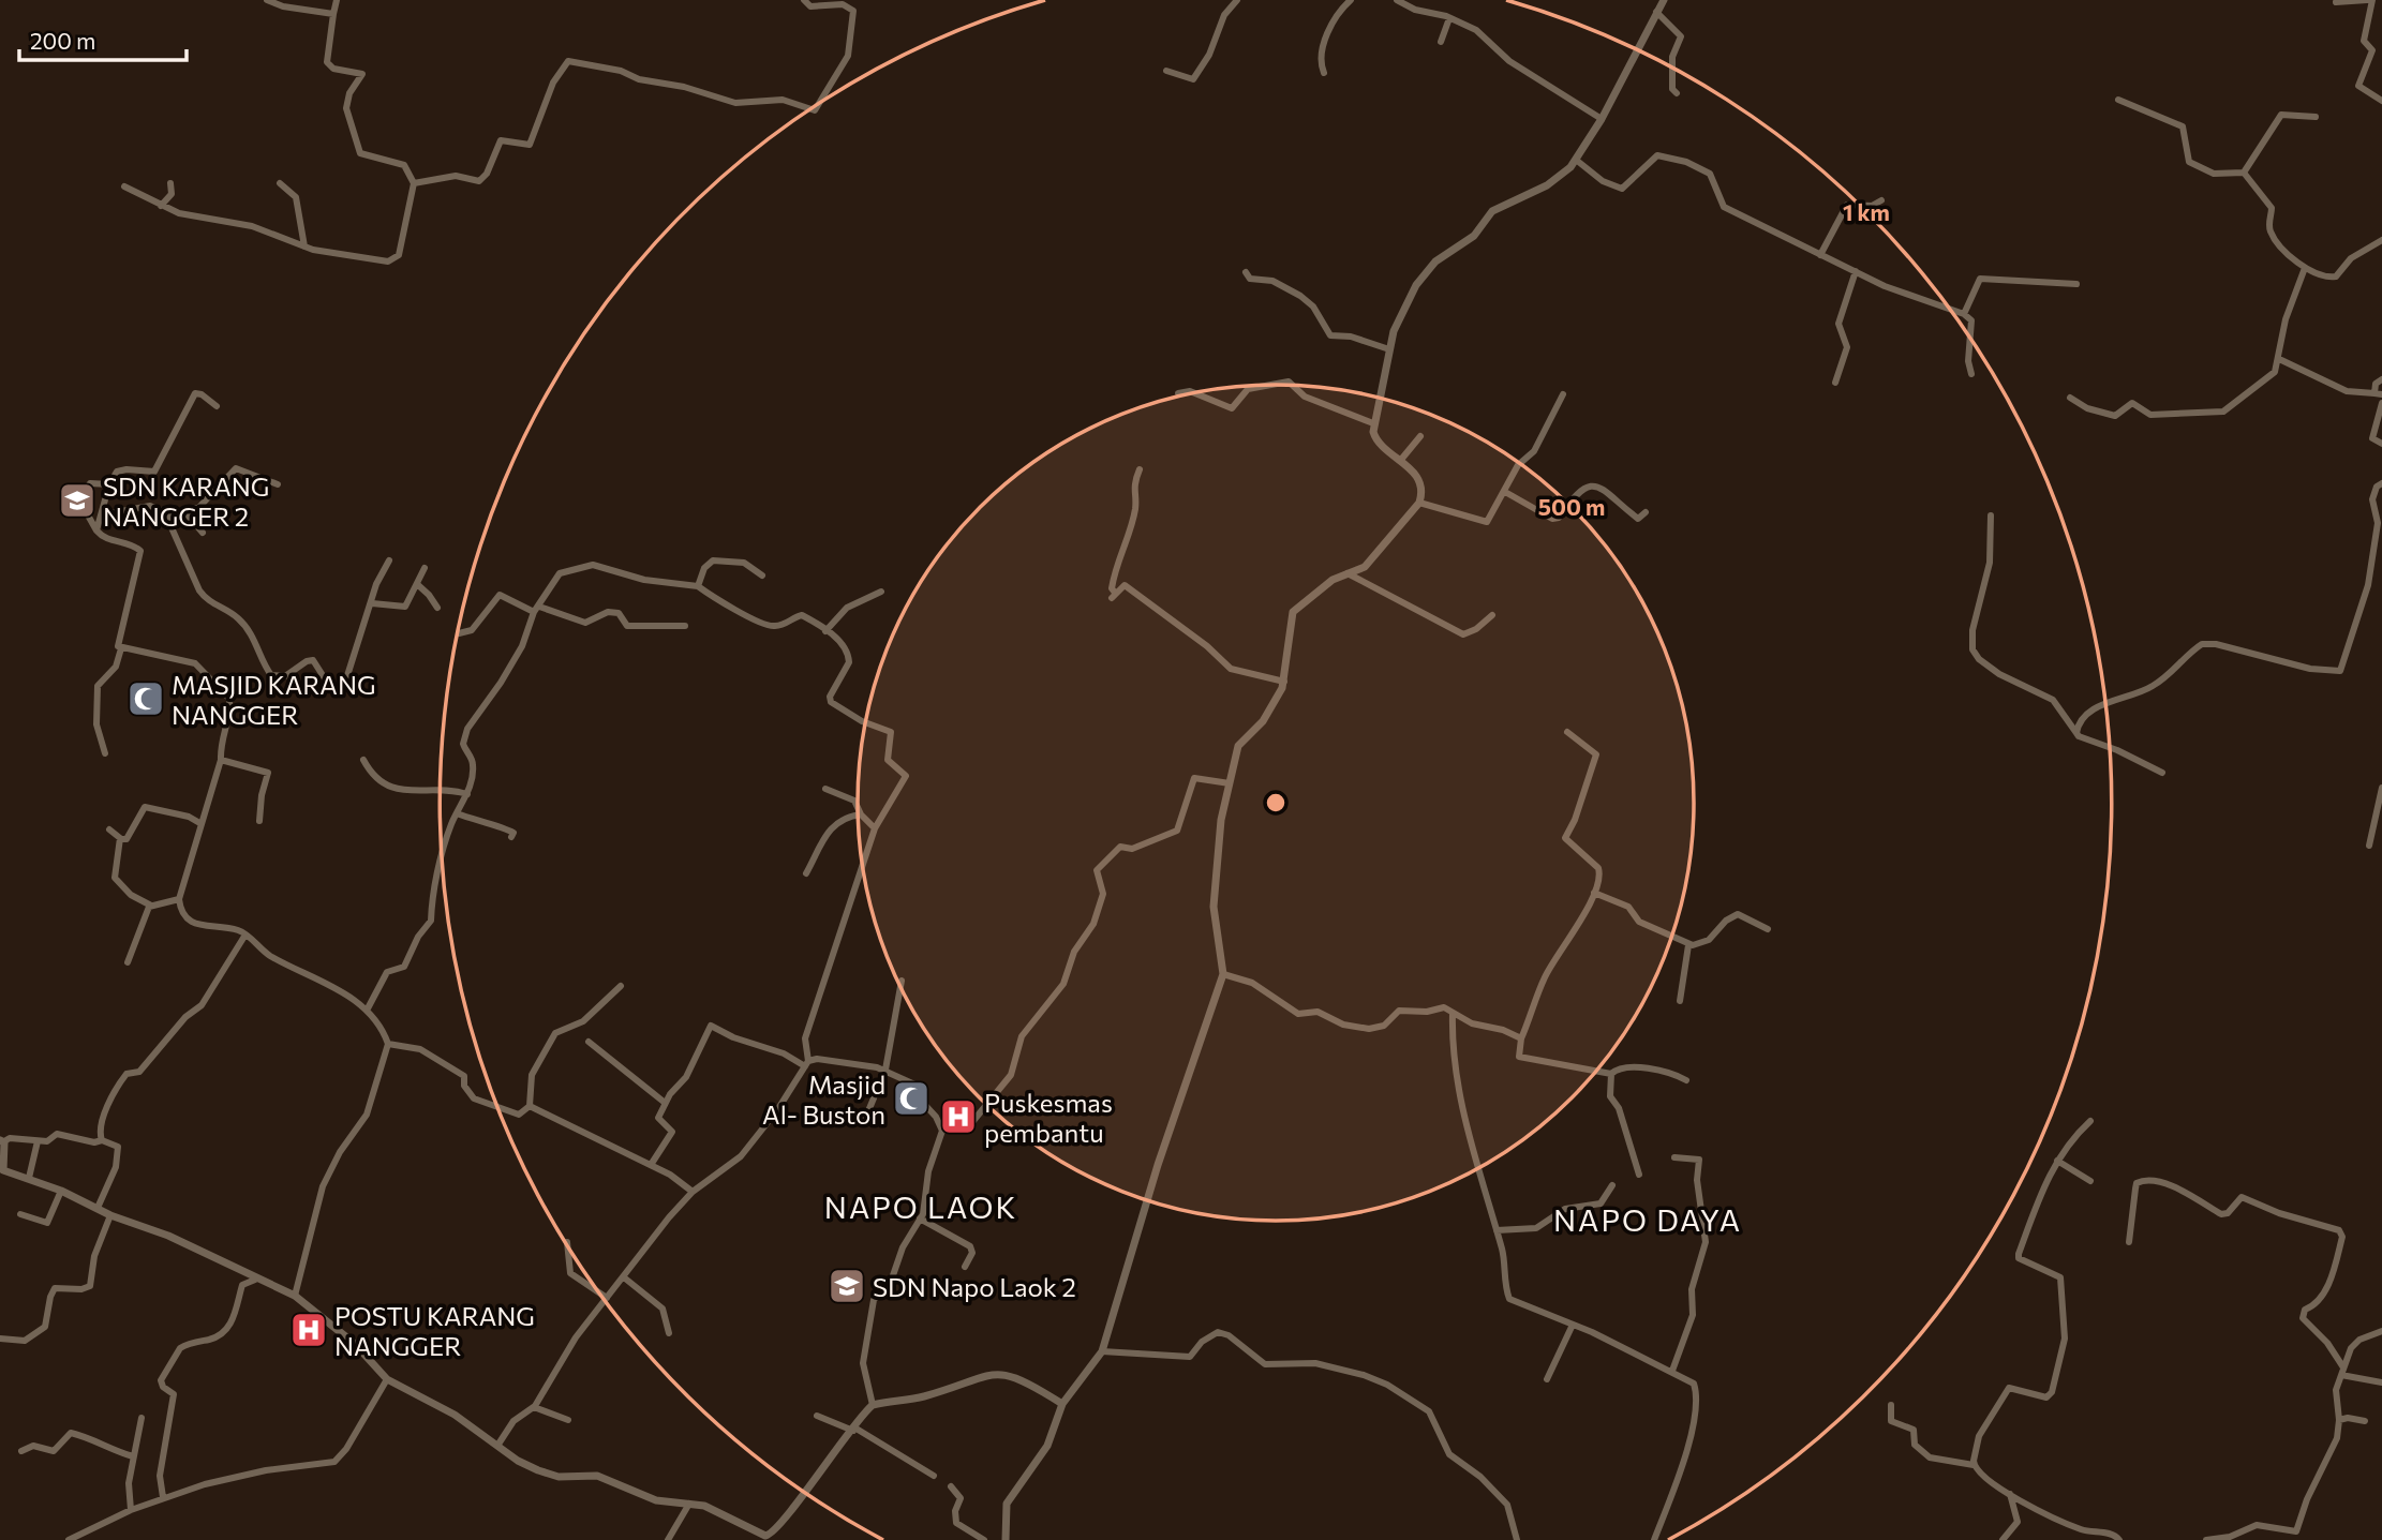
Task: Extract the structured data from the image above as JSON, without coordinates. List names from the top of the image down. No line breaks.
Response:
{"districts":["NAPO LAOK","NAPO DAYA"],"places":{"school or university":["SDN KARANG NANGGER 2","SDN Napo Laok 2"],"mosque":["MASJID KARANG NANGGER","Masjid Al- Buston"],"hospital":["Puskesmas pembantu","POSTU KARANG NANGGER"]},"scale_bar":"200 m","rings":["1 km","500 m"]}
